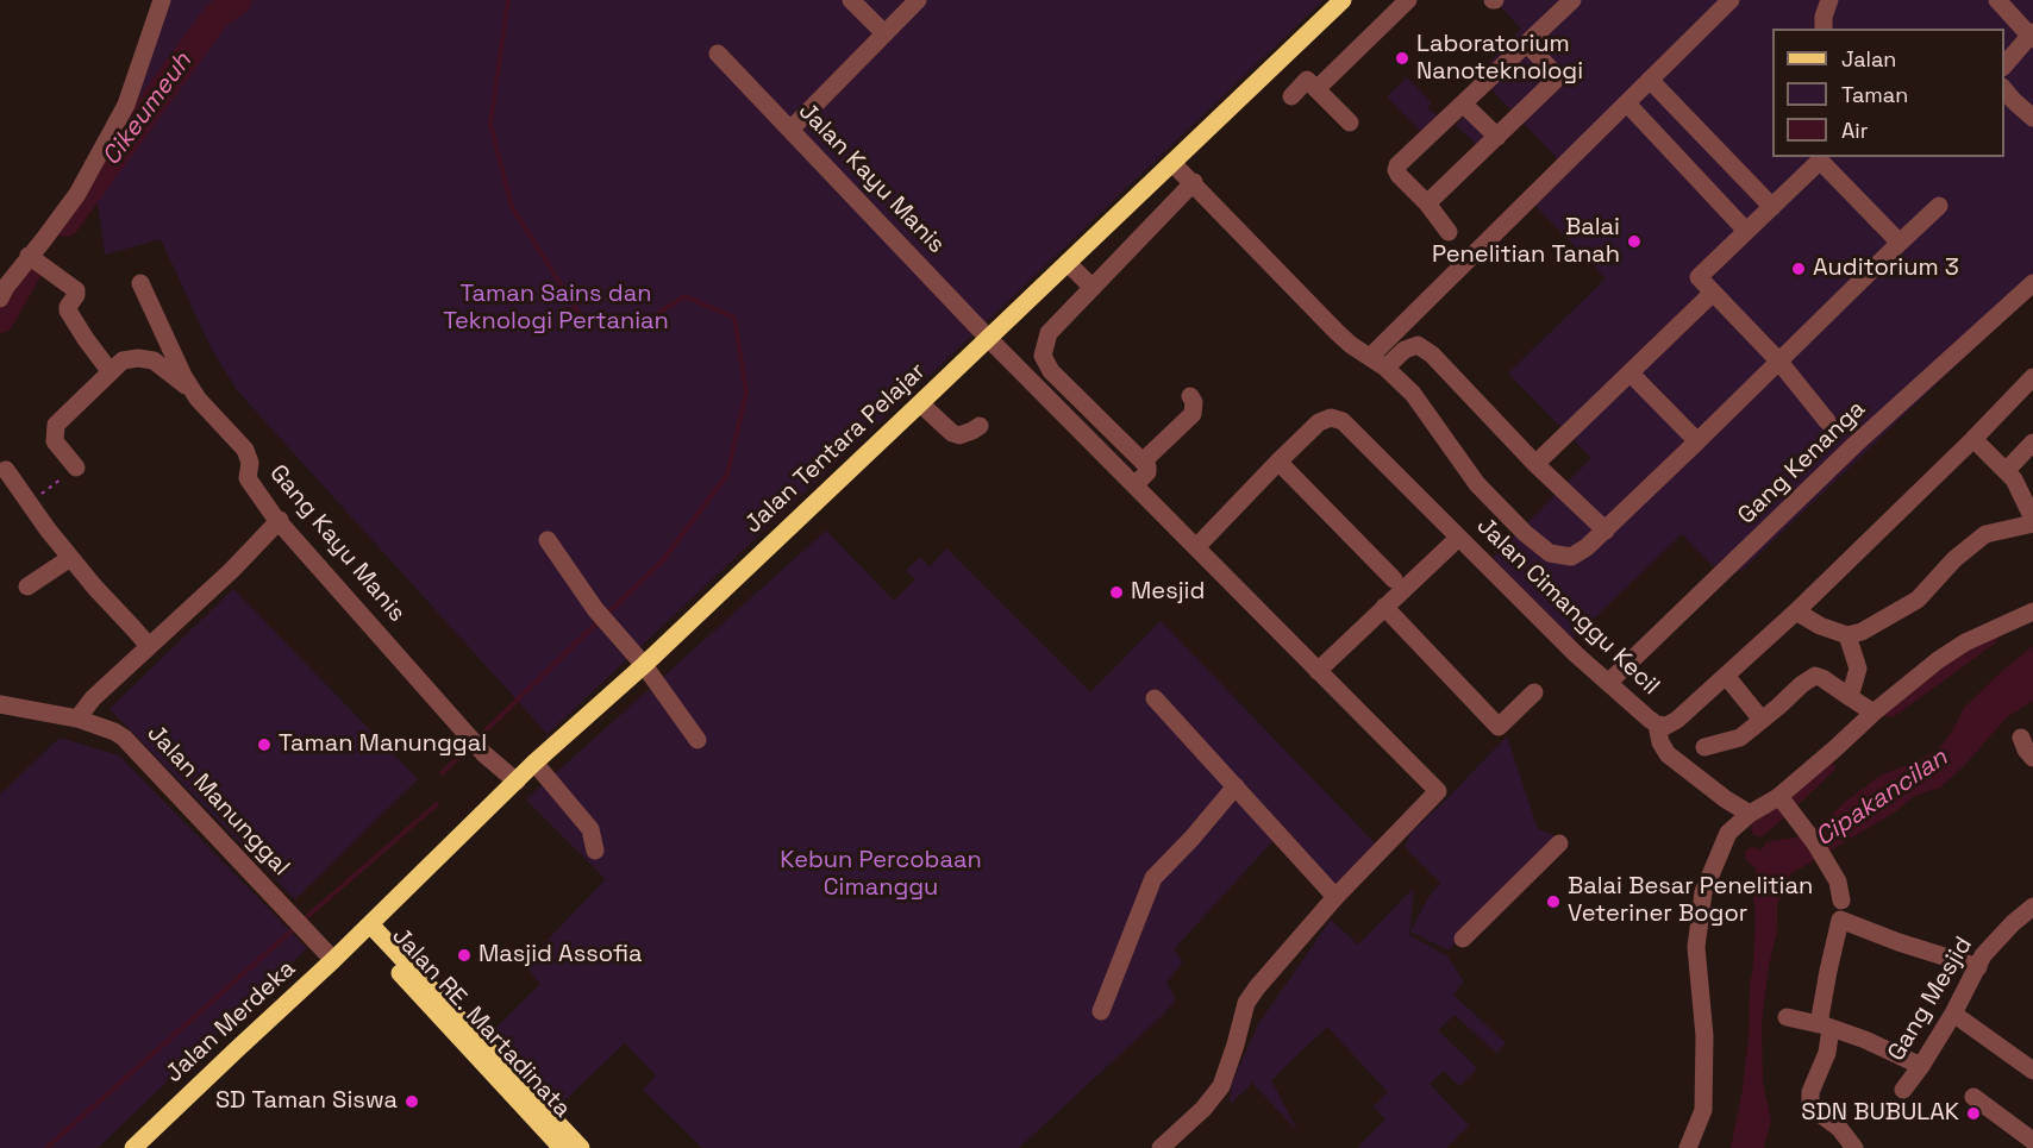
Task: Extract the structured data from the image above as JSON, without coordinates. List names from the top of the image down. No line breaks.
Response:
{"streets":{"main road":["Jalan Tentara Pelajar","Jalan Merdeka","Jalan RE. Martadinata"],"street":["Jalan Kayu Manis","Gang Kenanga","Gang Kayu Manis","Jalan Cimanggu Kecil","Jalan Manunggal","Gang Mesjid"]},"crossings":[["Jalan Kayu Manis","Jalan Tentara Pelajar"],["Jalan Tentara Pelajar","Gang Kayu Manis"],["Jalan Tentara Pelajar","Jalan Merdeka"],["Jalan Tentara Pelajar","Jalan RE. Martadinata"],["Gang Kenanga","Jalan Cimanggu Kecil"],["Jalan Manunggal","Jalan Merdeka"],["Jalan Merdeka","Jalan RE. Martadinata"]],"water":["Cikeumeuh","Cipakancilan"],"parks":["Taman Sains dan Teknologi Pertanian","Kebun Percobaan Cimanggu"],"places":["Laboratorium Nanoteknologi","Balai Penelitian Tanah","Auditorium 3","Mesjid","Taman Manunggal","Balai Besar Penelitian Veteriner Bogor","Masjid Assofia","SD Taman Siswa","SDN BUBULAK"],"legend":["Jalan","Taman","Air"]}
